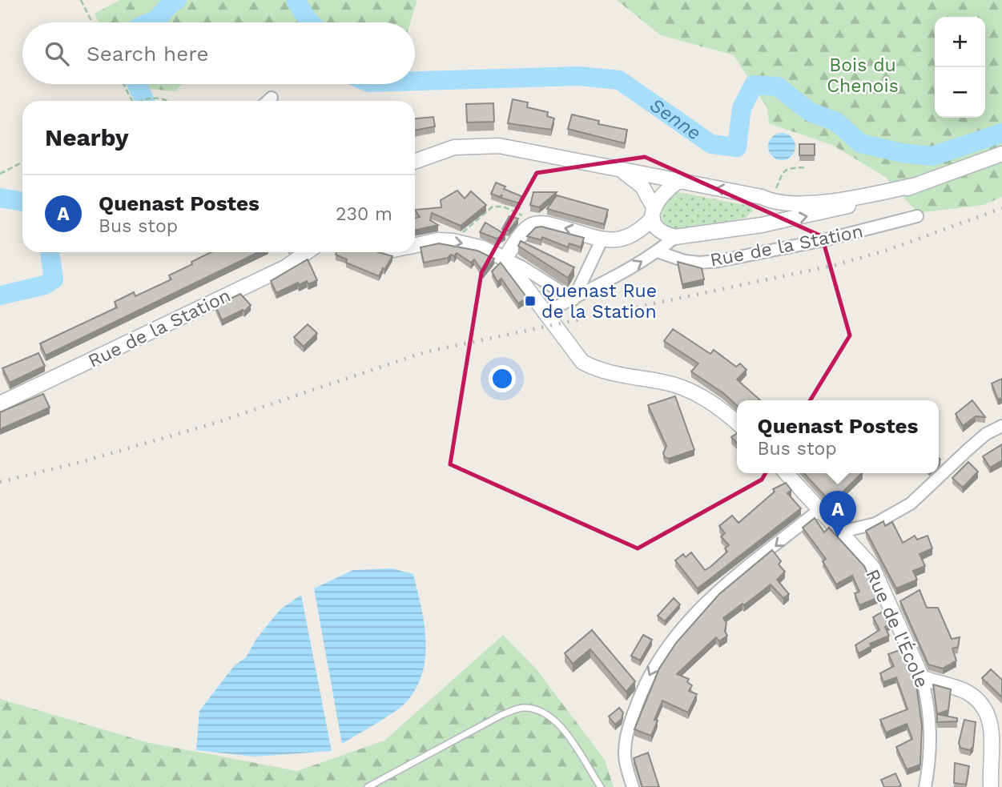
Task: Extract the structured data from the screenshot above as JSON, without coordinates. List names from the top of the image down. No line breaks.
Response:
{"streets":{"street":["Rue de la Station","Rue de l'École"]},"water":["Senne"],"parks":["Bois du Chenois"],"places":{"transit":["Quenast Rue de la Station"]},"page":{"map_buttons":["+","−"],"search":"Search here","heading":"Nearby","list":[{"mark":"A","name":"Quenast Postes","note":"Bus stop","value":"230 m"}],"popup":["Quenast Postes","Bus stop"],"pins":"A"}}
